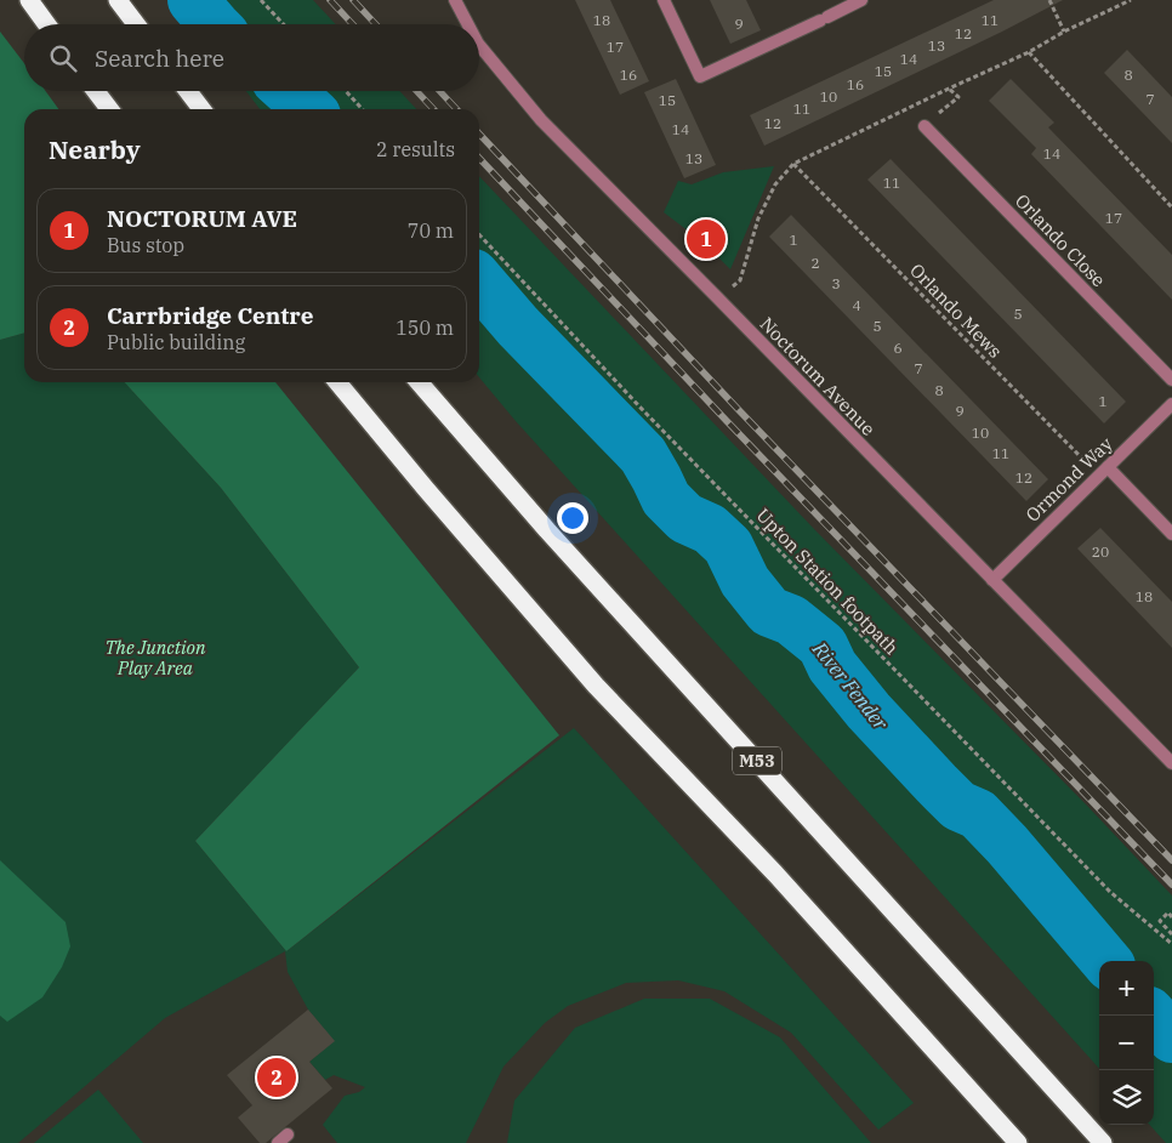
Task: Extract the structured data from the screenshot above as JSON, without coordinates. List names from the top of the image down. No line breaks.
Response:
{"streets":{"highway":["M53"],"street":["Orlando Close","Noctorum Avenue","Ormond Way"],"path":["Orlando Mews","Upton Station footpath"]},"crossings":[["Orlando Mews","Ormond Way"],["Noctorum Avenue","Ormond Way"]],"water":["River Fender"],"parks":["The Junction Play Area"],"house_numbers":["18","11","9","12","13","17","14","15","16","8","16","10","7","15","11","12","14","14","13","11","17","1","2","3","4","5","5","6","7","8","1","9","10","11","12","20","18"],"page":{"search":"Search here","heading":["Nearby","2 results"],"list":[{"mark":"1","name":"NOCTORUM AVE","note":"Bus stop","value":"70 m"},{"mark":"2","name":"Carrbridge Centre","note":"Public building","value":"150 m"}],"pins":["1","2"],"map_buttons":["+","−"]}}
